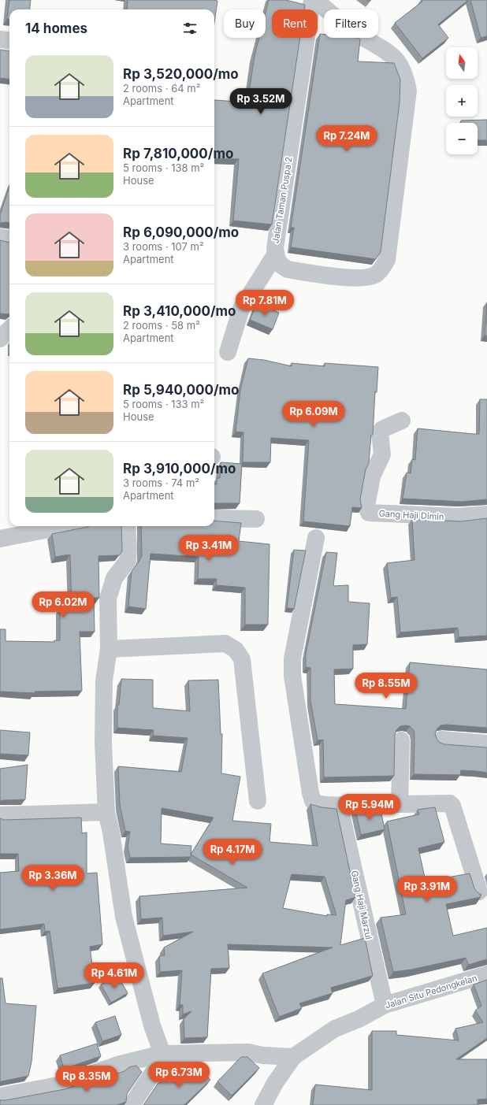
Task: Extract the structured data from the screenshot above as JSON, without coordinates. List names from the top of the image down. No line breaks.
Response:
{"streets":{"street":["Jalan Taman Puspa 2","Gang Haji Dimin","Gang Haji Marzul","Jalan Situ Pedongkelan"]},"crossings":[["Gang Haji Marzul","Jalan Situ Pedongkelan"]],"north":"top","page":{"chip":["Buy","Rent","Filters"],"heading":"14 homes","map_buttons":["+","−"],"list":[{"name":"Rp 3,520,000/mo","note":"2 rooms · 64 m² · Apartment"},{"name":"Rp 7,810,000/mo","note":"5 rooms · 138 m² · House"},{"name":"Rp 6,090,000/mo","note":"3 rooms · 107 m² · Apartment"},{"name":"Rp 3,410,000/mo","note":"2 rooms · 58 m² · Apartment"},{"name":"Rp 5,940,000/mo","note":"5 rooms · 133 m² · House"},{"name":"Rp 3,910,000/mo","note":"3 rooms · 74 m² · Apartment"}],"price":["Rp 3.52M","Rp 7.24M","Rp 7.81M","Rp 6.09M","Rp 3.41M","Rp 6.02M","Rp 8.55M","Rp 5.94M","Rp 4.17M","Rp 3.36M","Rp 3.91M","Rp 4.61M","Rp 6.73M","Rp 8.35M"]}}
